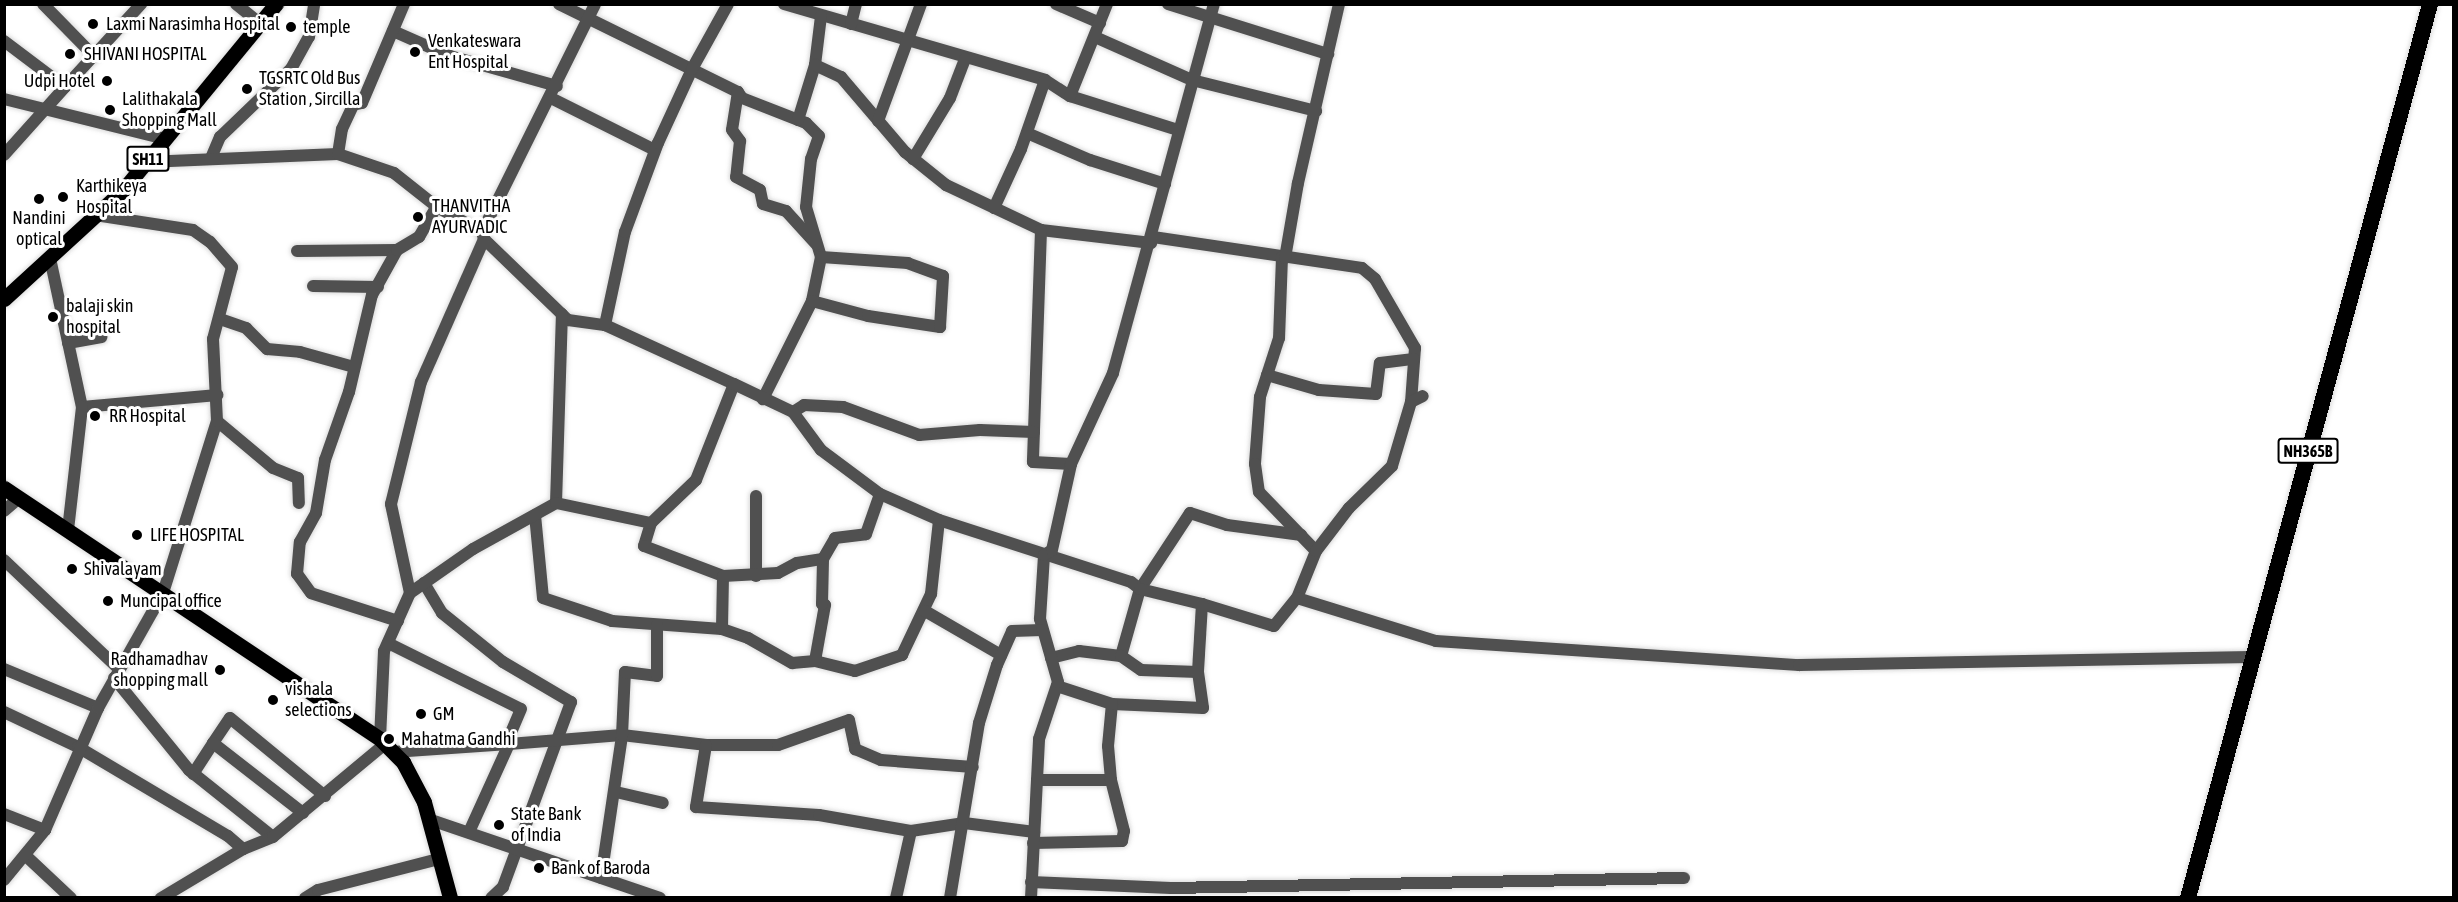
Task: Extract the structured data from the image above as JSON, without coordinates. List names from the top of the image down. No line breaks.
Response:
{"streets":{"highway":["NH365B"],"main road":["SH11"]},"places":["Laxmi Narasimha Hospital","temple","Venkateswara Ent Hospital","SHIVANI HOSPITAL","Udpi Hotel","TGSRTC Old Bus Station , Sircilla","Lalithakala Shopping Mall","Karthikeya Hospital","Nandini optical","THANVITHA AYURVADIC","balaji skin hospital","RR Hospital","LIFE HOSPITAL","Shivalayam","Muncipal office","Radhamadhav shopping mall","vishala selections","GM","Mahatma Gandhi","State Bank of India","Bank of Baroda"]}
